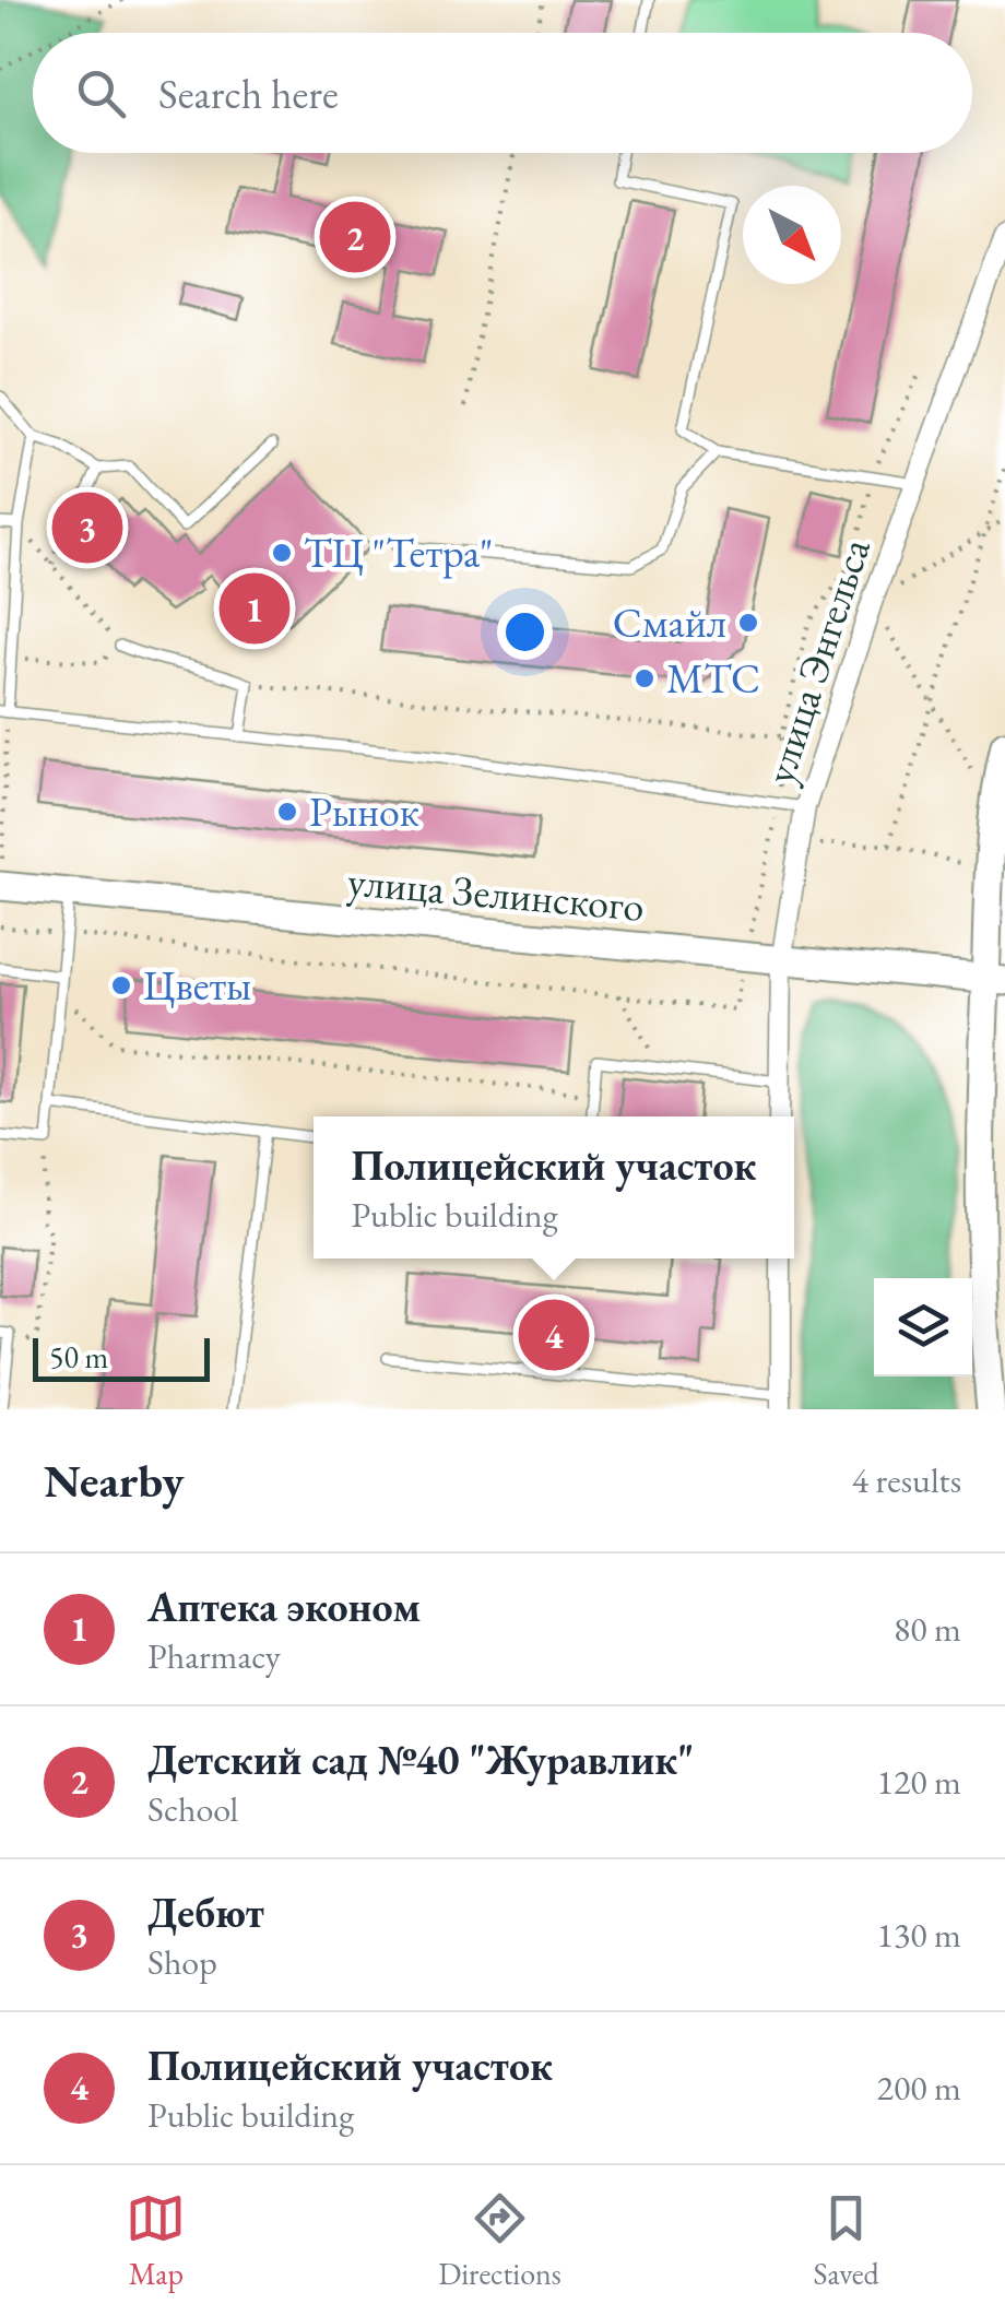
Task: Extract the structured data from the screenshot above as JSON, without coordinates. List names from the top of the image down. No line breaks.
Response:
{"streets":{"street":["улица Энгельса","улица Зелинского"]},"crossings":[["улица Энгельса","улица Зелинского"]],"places":["ТЦ \"Тетра\"","Смайл","МТС","Рынок","Цветы"],"scale_bar":"50 m","north":"bottom right","page":{"search":"Search here","pins":["2","3","1","4"],"popup":["Полицейский участок","Public building"],"scale":"50 m","heading":["Nearby","4 results"],"list":[{"mark":"1","name":"Аптека эконом","note":"Pharmacy","value":"80 m"},{"mark":"2","name":"Детский сад №40 \"Журавлик\"","note":"School","value":"120 m"},{"mark":"3","name":"Дебют","note":"Shop","value":"130 m"},{"mark":"4","name":"Полицейский участок","note":"Public building","value":"200 m"}],"nav":["Map","Directions","Saved"]}}
